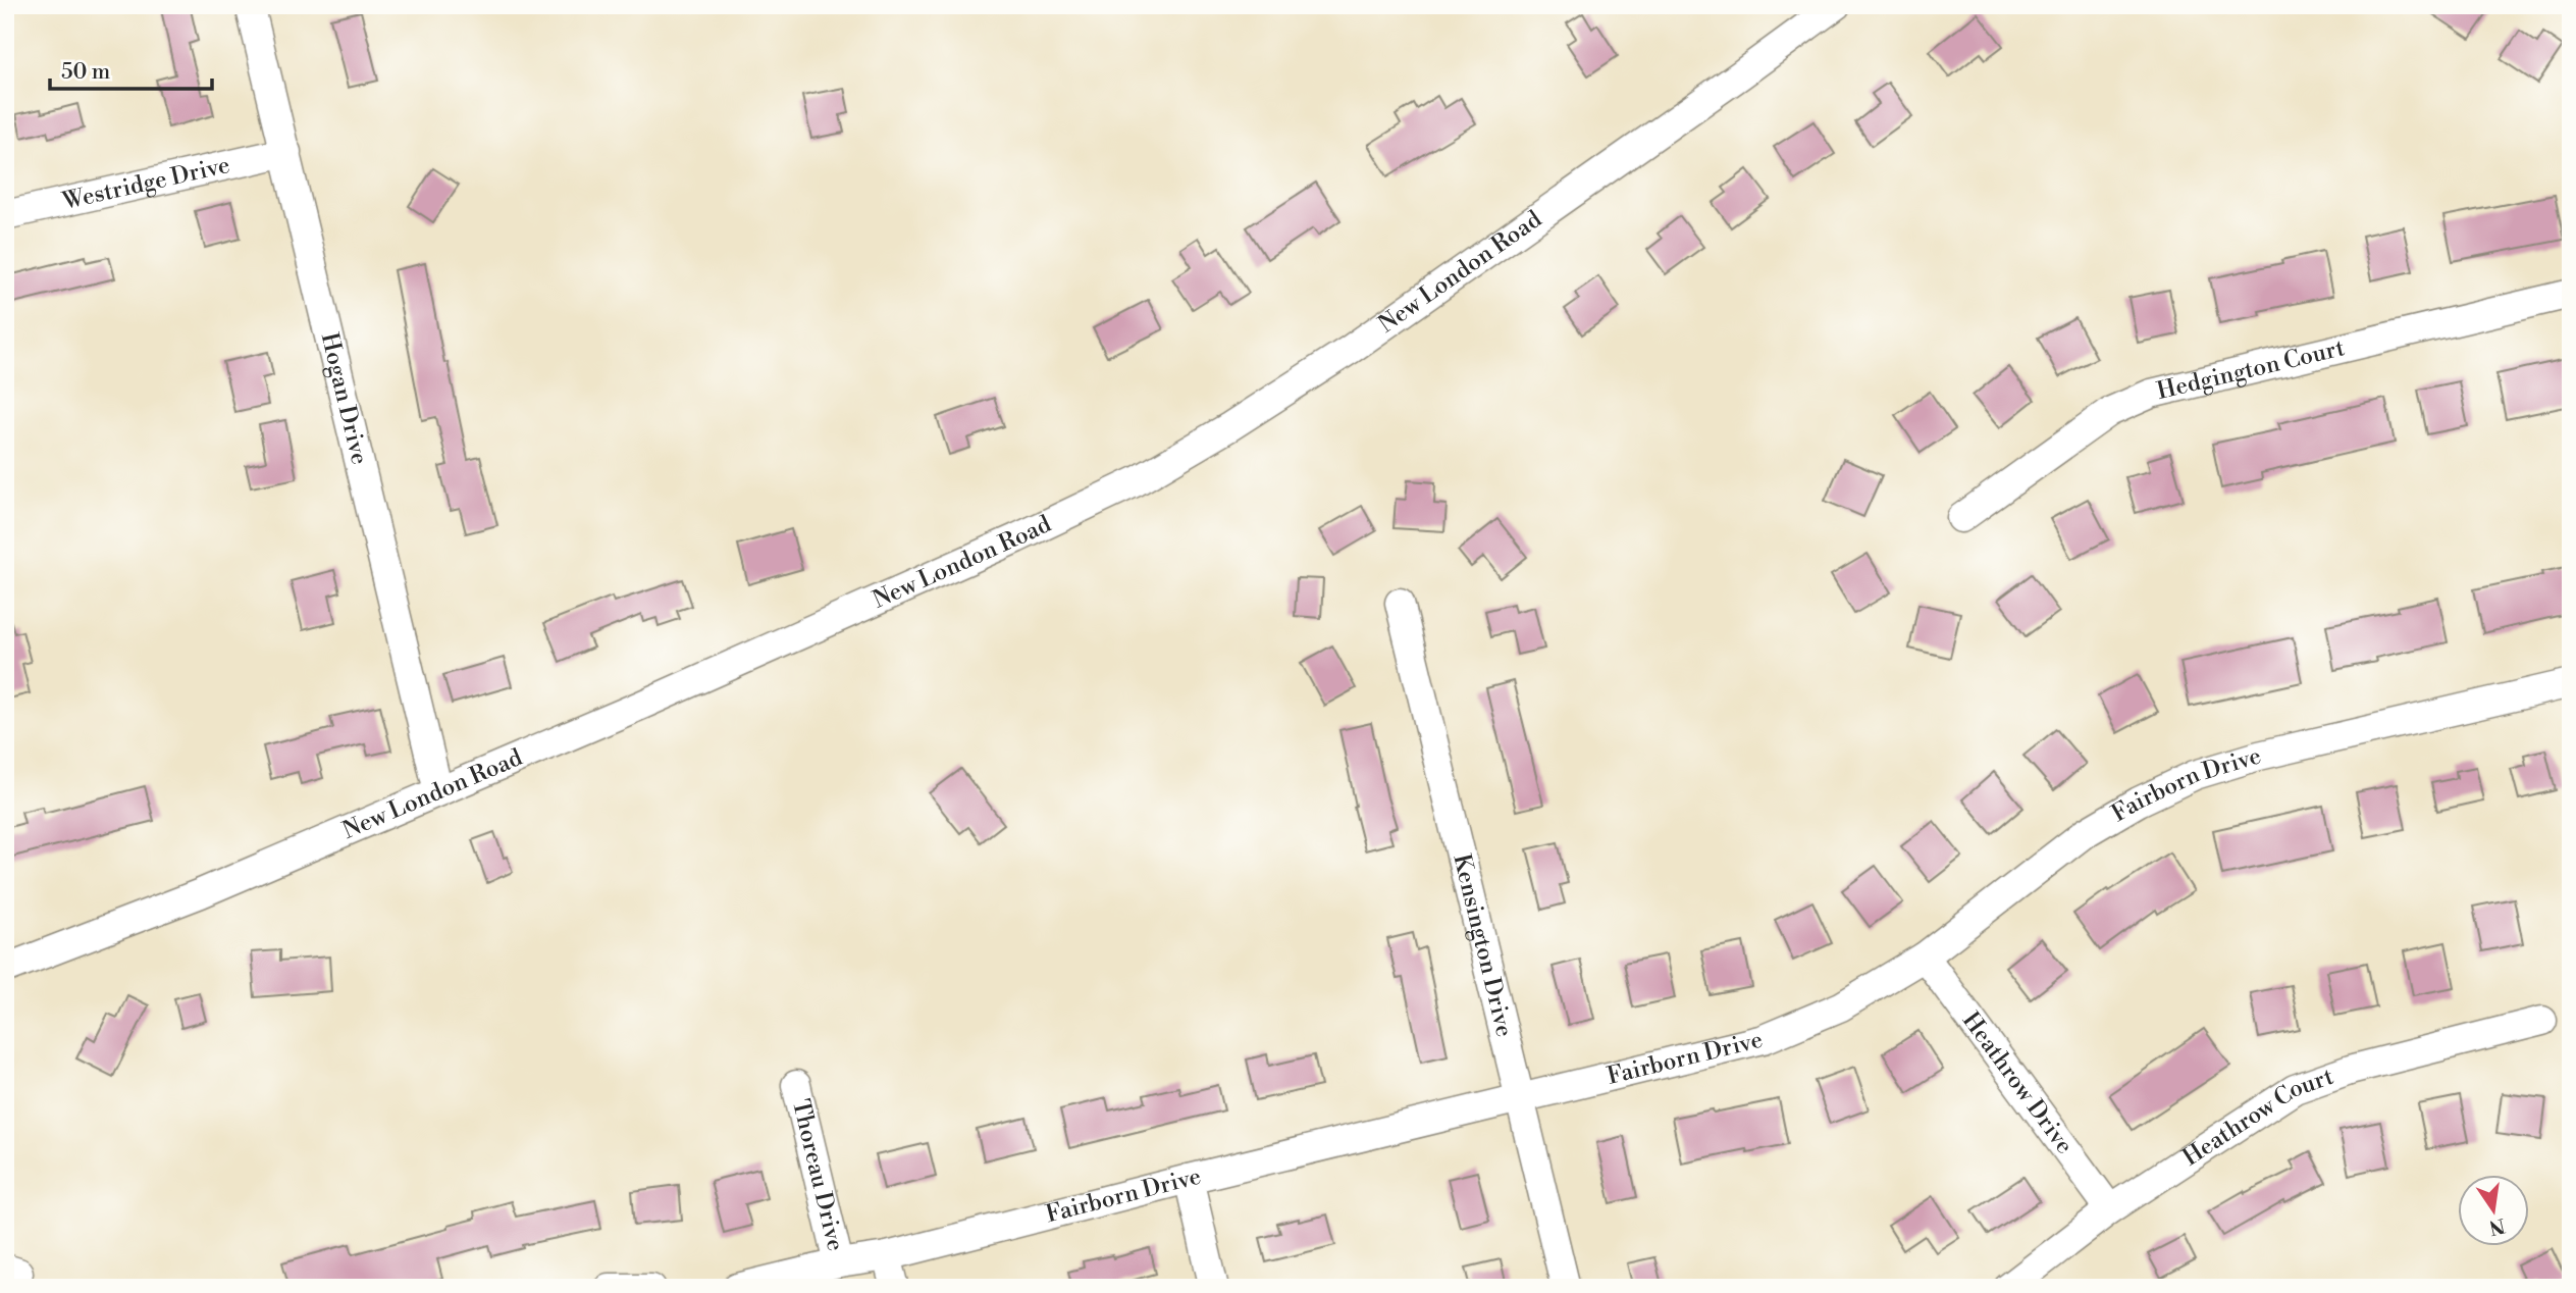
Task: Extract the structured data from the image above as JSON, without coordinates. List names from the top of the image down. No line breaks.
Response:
{"streets":{"street":["Westridge Drive","New London Road","Hedgington Court","Hogan Drive","Fairborn Drive","Kensington Drive","Heathrow Drive","Heathrow Court","Thoreau Drive"]},"crossings":[["Westridge Drive","Hogan Drive"],["New London Road","Hogan Drive"],["Fairborn Drive","Kensington Drive"],["Fairborn Drive","Heathrow Drive"],["Fairborn Drive","Thoreau Drive"],["Heathrow Drive","Heathrow Court"]],"scale_bar":"50 m","north":"bottom"}
